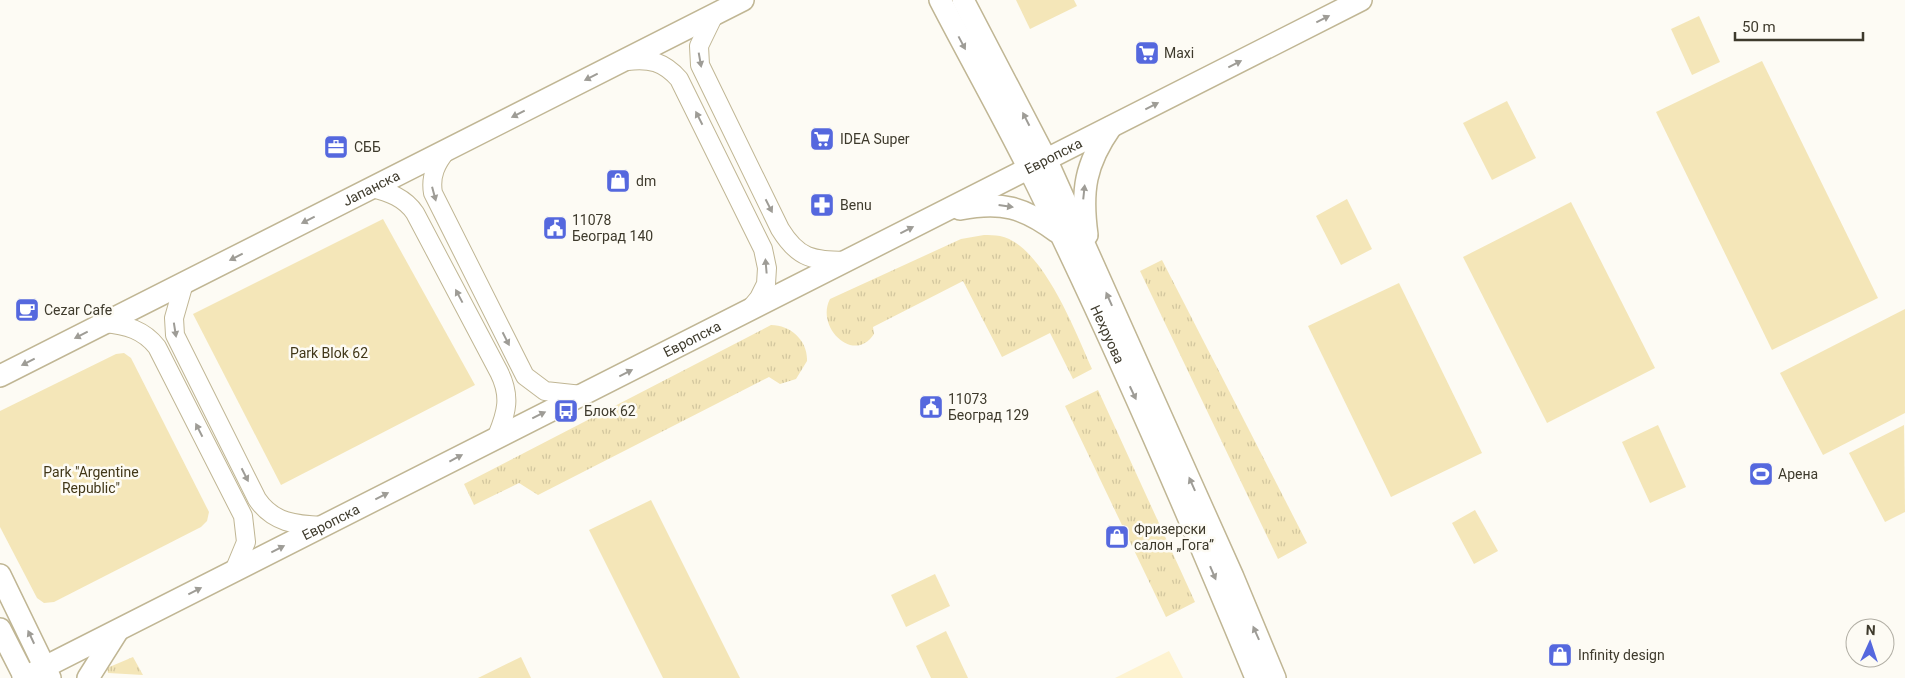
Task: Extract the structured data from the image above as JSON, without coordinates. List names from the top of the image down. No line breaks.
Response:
{"streets":{"street":["Европска","Јапанска","Нехруова"]},"crossings":[["Европска","Нехруова"]],"one_way":["Европска","Јапанска"],"parks":["Park Blok 62","Park \"Argentine Republic\""],"places":{"supermarket":["Maxi","IDEA Super"],"office":["СББ"],"shop":["dm","Фризерски салон „Гога”","Infinity design"],"pharmacy":["Benu"],"public building":["11078 Београд 140","11073 Београд 129"],"cafe":["Cezar Cafe"],"bus stop":["Блок 62"],"sports":["Арена"]},"scale_bar":"50 m","north":"top"}
